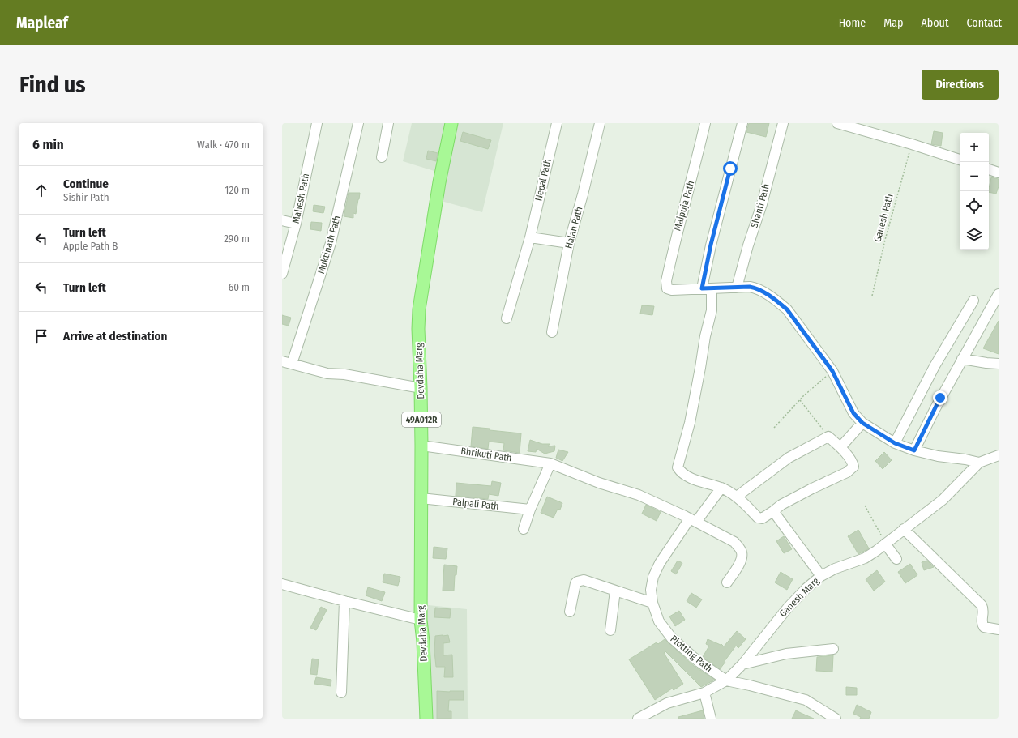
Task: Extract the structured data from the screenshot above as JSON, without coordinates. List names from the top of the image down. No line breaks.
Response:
{"streets":{"main road":["Devdaha Marg","49A012R"],"street":["Nepal Path","Mahesh Path","Maipuja Path","Shanti Path","Halan Path","Muktinath Path","Bhrikuti Path","Palpali Path","Ganesh Marg","Plotting Path"],"path":["Ganesh Path"]},"crossings":[["Devdaha Marg","Bhrikuti Path"],["Devdaha Marg","Palpali Path"],["Bhrikuti Path","Plotting Path"],["Ganesh Marg","Plotting Path"]],"page":{"header":"Mapleaf","nav":["Home","Map","About","Contact"],"buttons":"Directions","title":"Find us","heading":["6 min","Walk · 470 m"],"map_buttons":["+","−"],"list":[["Continue","Sishir Path","120 m"],["Turn left","Apple Path B","290 m"],["Turn left","60 m"],"Arrive at destination"]}}
